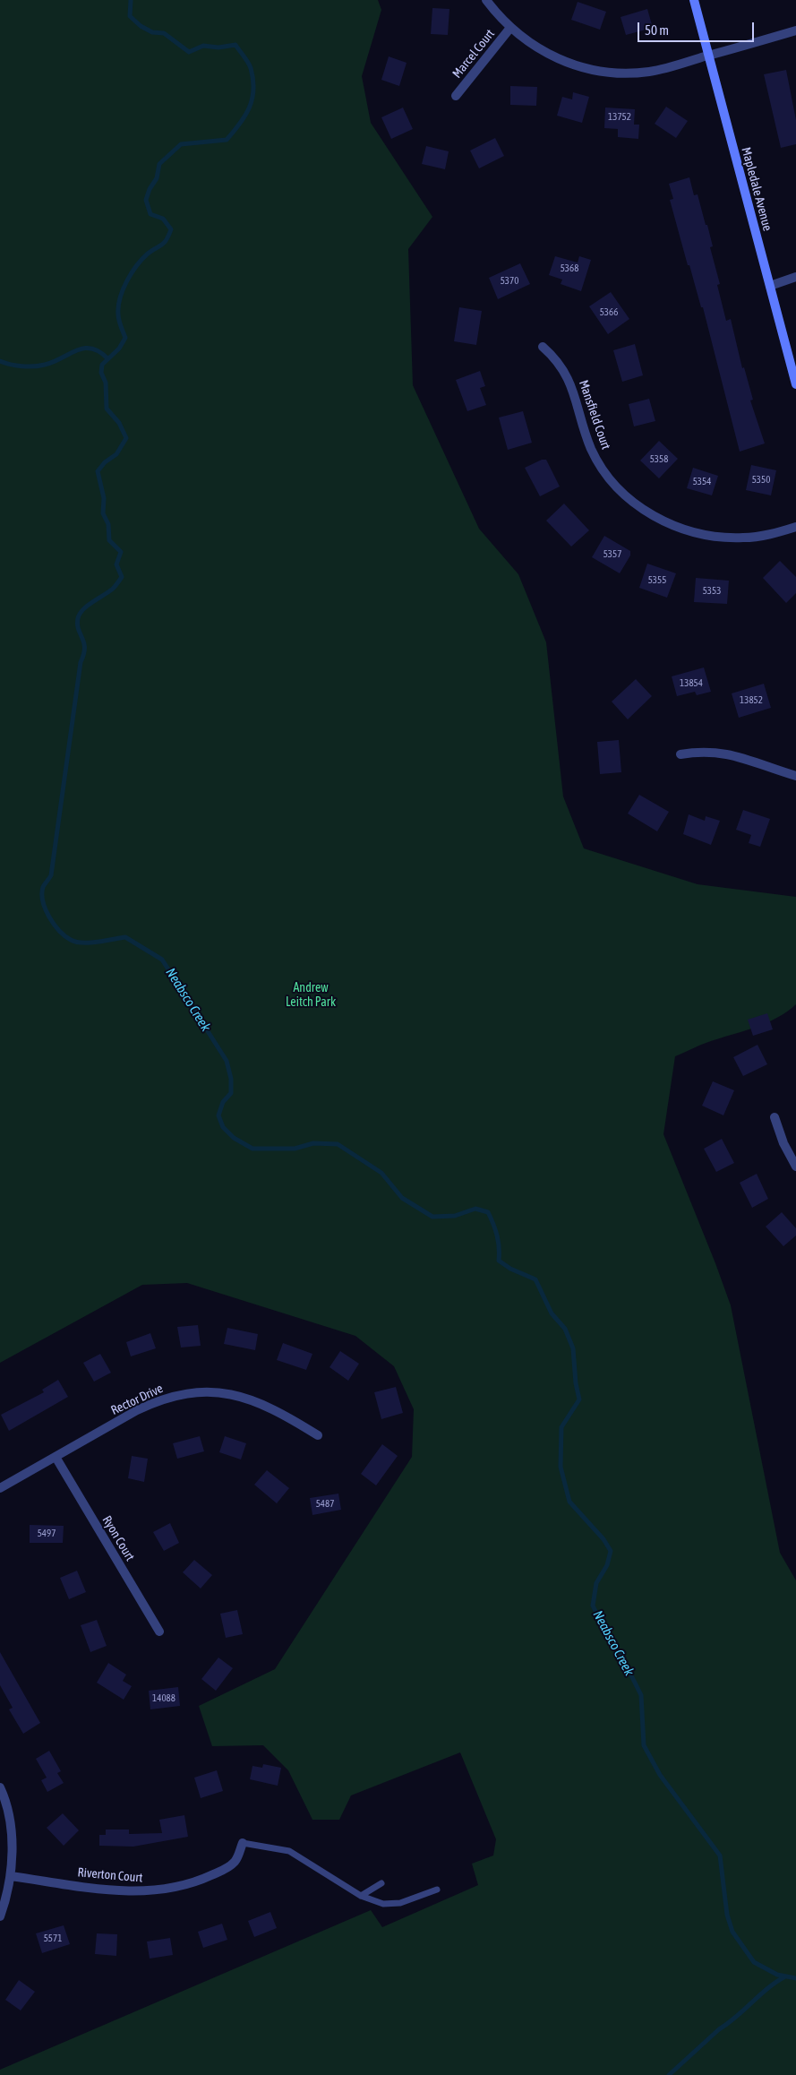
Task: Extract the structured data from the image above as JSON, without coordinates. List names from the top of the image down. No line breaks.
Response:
{"streets":{"street":["Marcel Court","Mapledale Avenue","Mansfield Court","Rector Drive","Ryon Court","Riverton Court"]},"crossings":[["Rector Drive","Ryon Court"]],"water":["Neabsco Creek"],"parks":["Andrew Leitch Park"],"house_numbers":["13752","5368","5370","5366","5358","5350","5354","5357","5355","5353","13854","13852","5487","5497","14088","5571"],"scale_bar":"50 m"}
